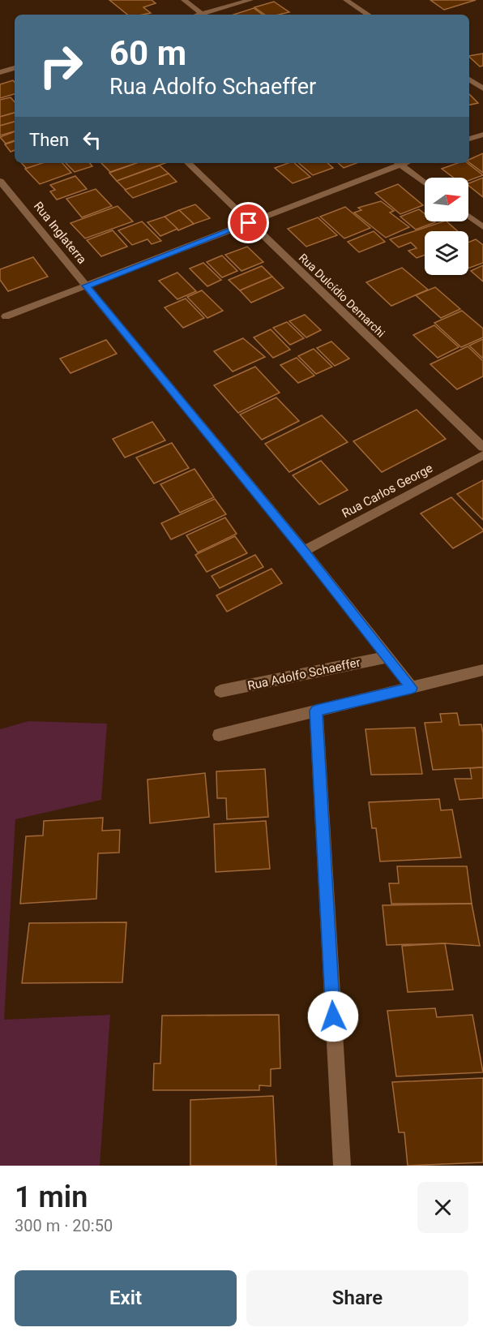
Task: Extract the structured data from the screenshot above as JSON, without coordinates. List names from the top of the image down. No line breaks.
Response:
{"streets":{"street":["Rua Inglaterra","Rua Dulcídio Demarchi","Rua Carlos George","Rua Adolfo Schaeffer"]},"crossings":[["Rua Inglaterra","Rua Carlos George"],["Rua Inglaterra","Rua Adolfo Schaeffer"]],"north":"right","page":{"turn":["60 m","Rua Adolfo Schaeffer"],"then":"Then","heading":["1 min","300 m · 20:50"],"buttons":["Exit","Share"]}}
